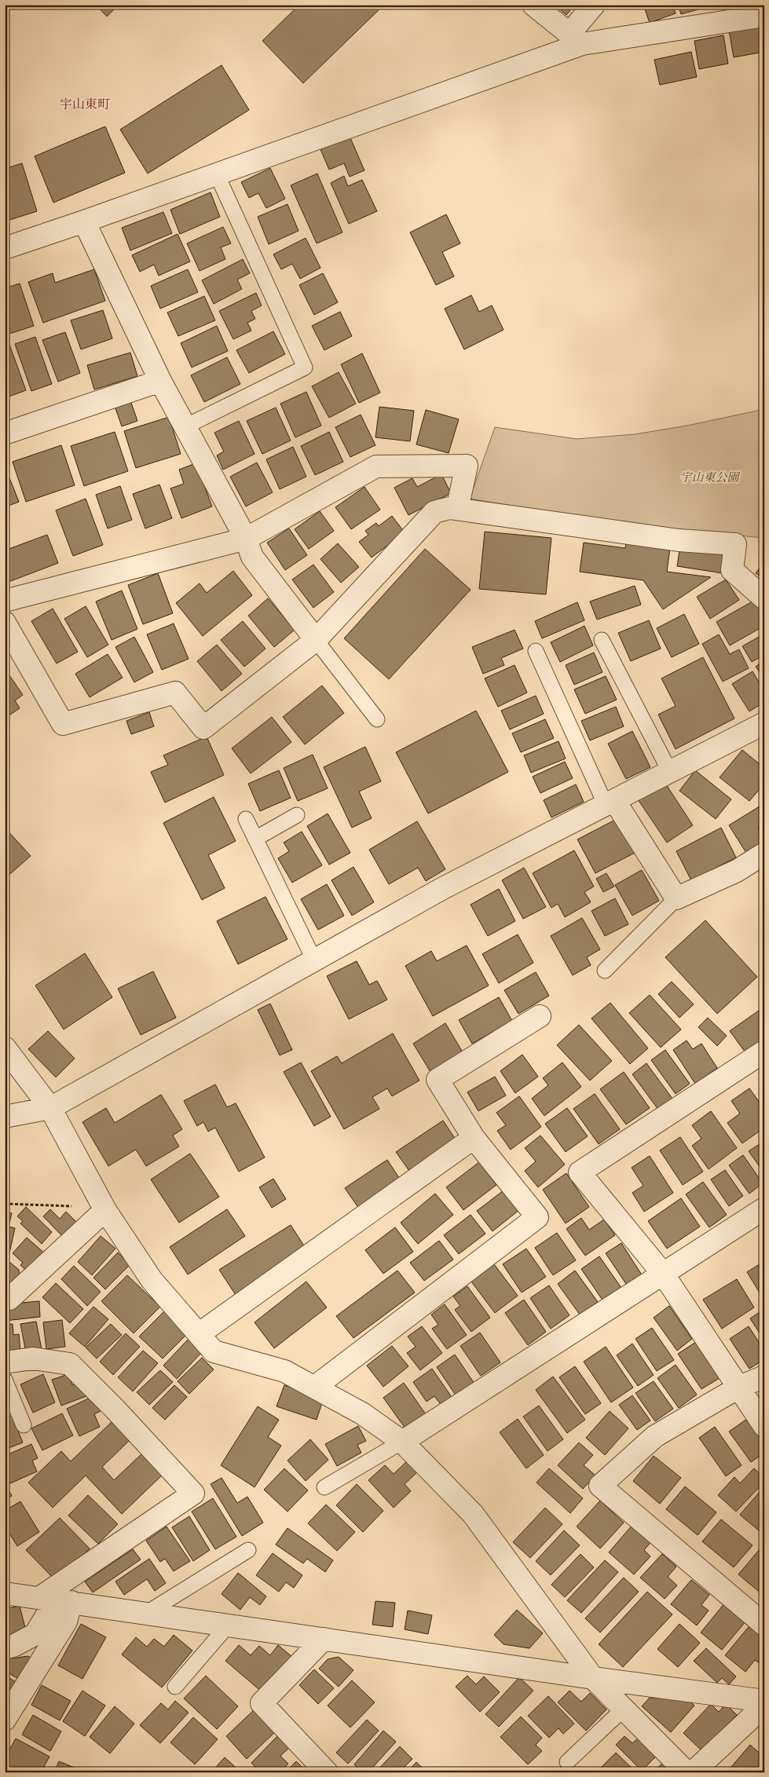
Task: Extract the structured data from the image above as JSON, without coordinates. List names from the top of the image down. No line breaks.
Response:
{"districts":["宇山東町"],"parks":["宇山東公園"]}
